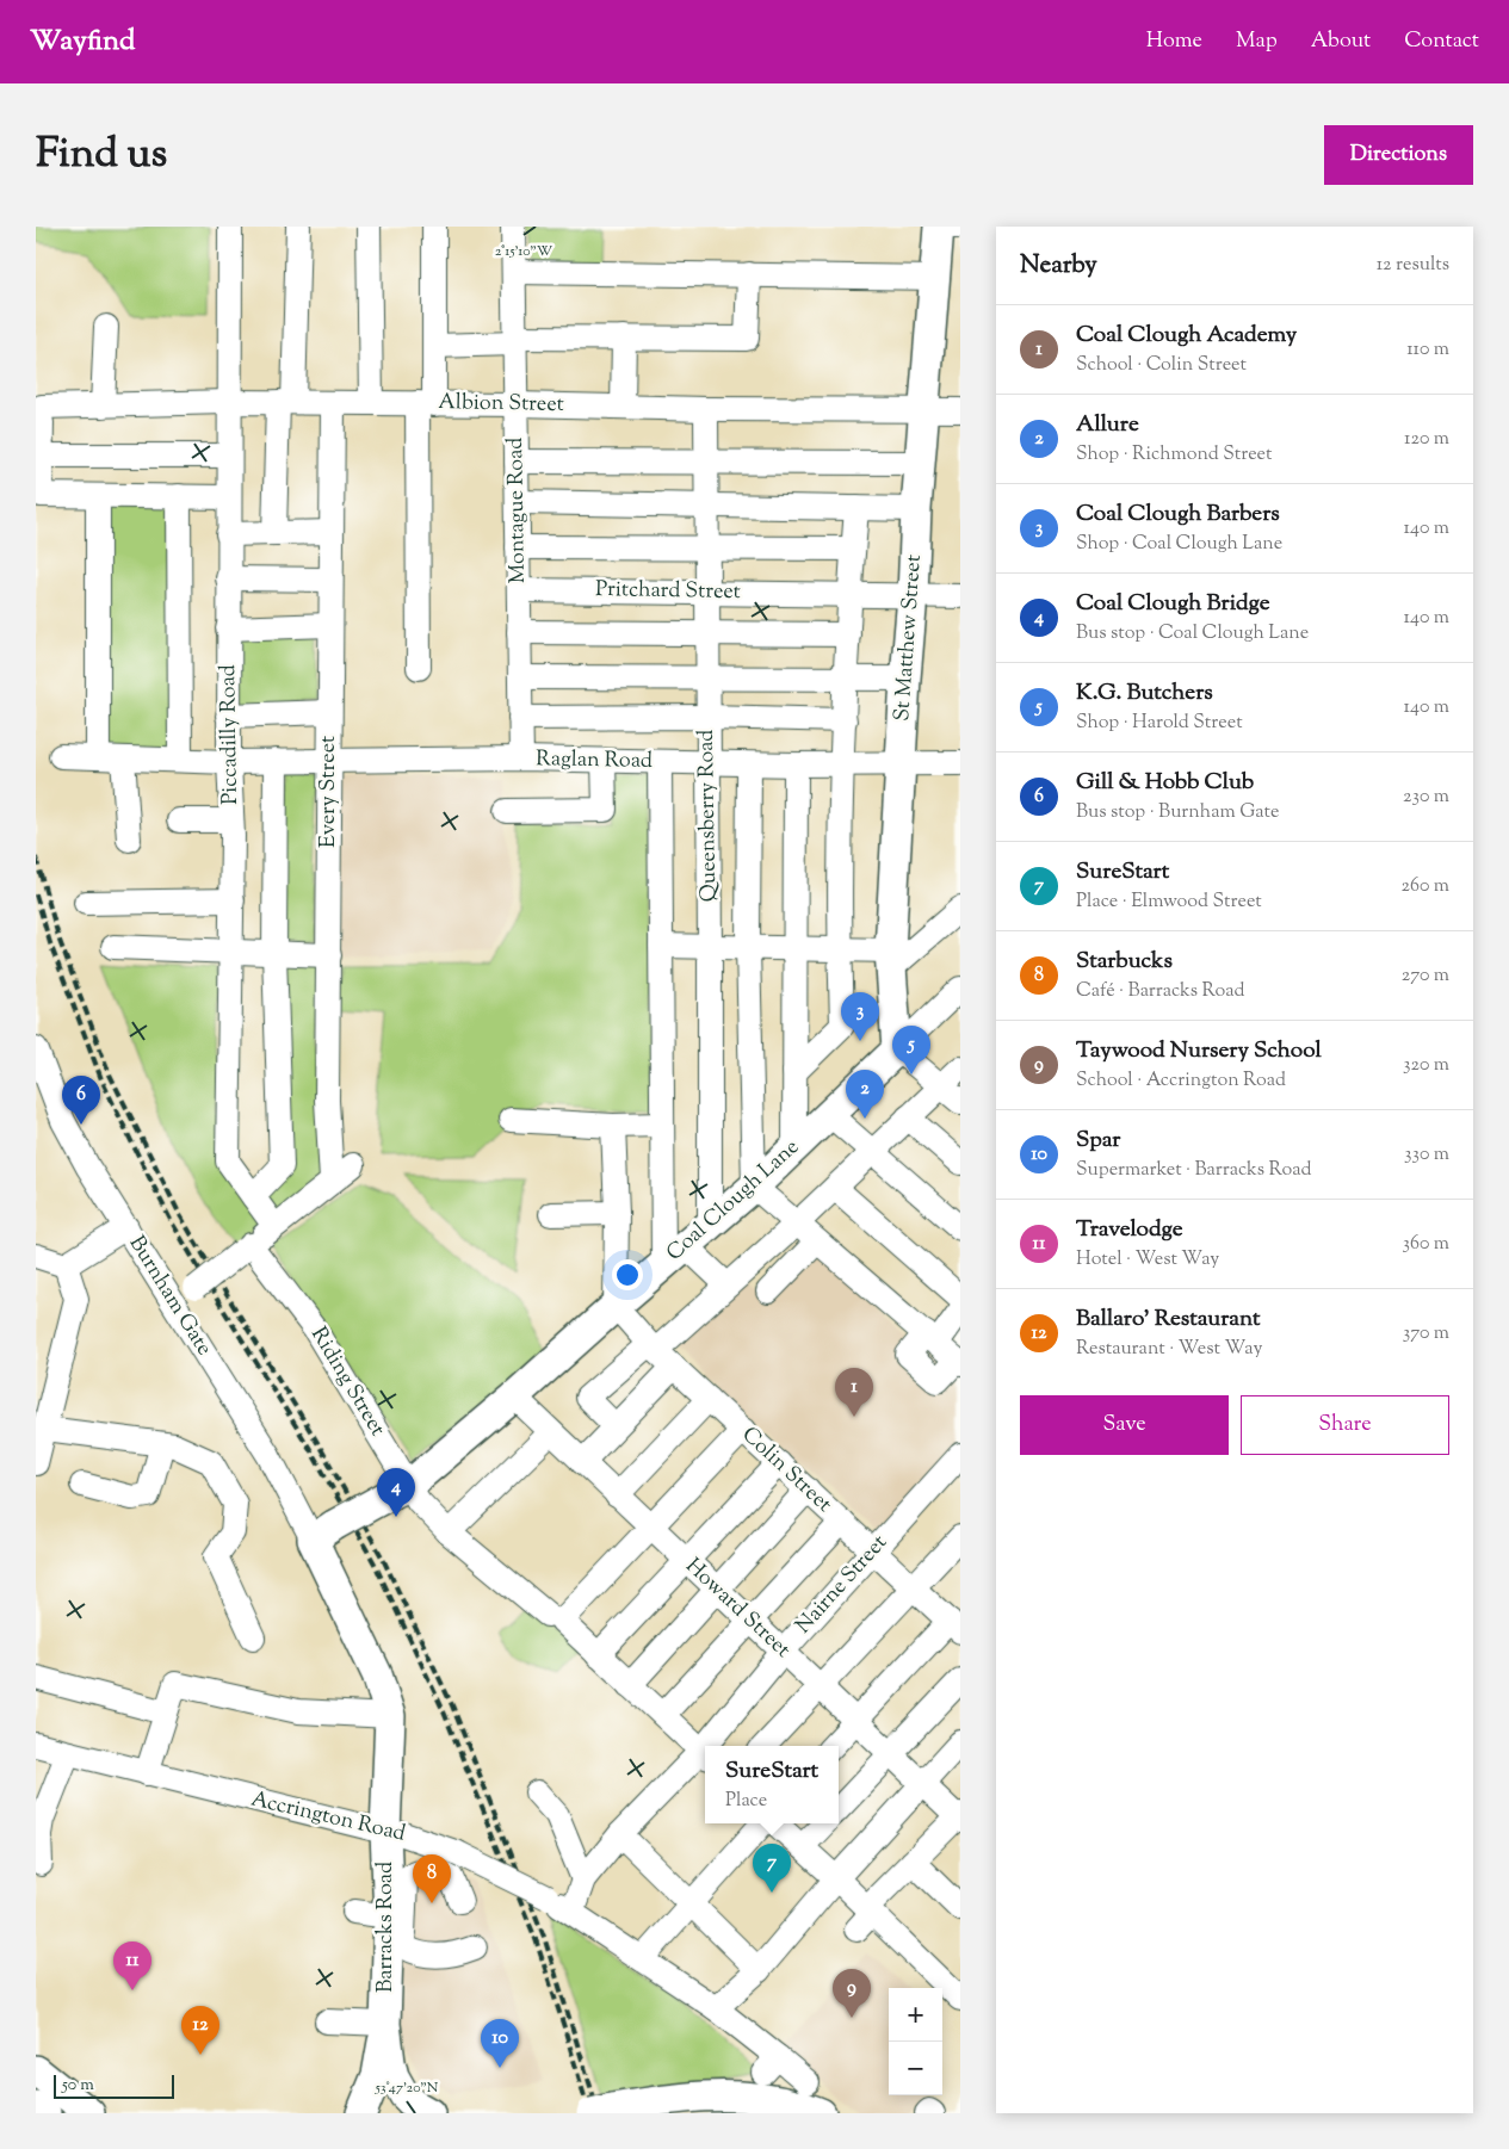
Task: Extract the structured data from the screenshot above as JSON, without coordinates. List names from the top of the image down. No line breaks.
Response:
{"streets":{"main road":["St Matthew Street","Coal Clough Lane","Barracks Road"],"street":["Albion Street","Montague Road","Pritchard Street","Piccadilly Road","Raglan Road","Every Street","Queensberry Road","Burnham Gate","Riding Street","Colin Street","Nairne Street","Howard Street","Accrington Road"]},"crossings":[["Albion Street","Montague Road"],["Albion Street","St Matthew Street"],["Albion Street","Piccadilly Road"],["Albion Street","Every Street"],["Albion Street","Queensberry Road"],["Montague Road","Pritchard Street"],["Montague Road","Raglan Road"],["Pritchard Street","St Matthew Street"],["Pritchard Street","Queensberry Road"],["St Matthew Street","Raglan Road"],["St Matthew Street","Coal Clough Lane"],["Piccadilly Road","Raglan Road"],["Raglan Road","Every Street"],["Raglan Road","Queensberry Road"],["Queensberry Road","Coal Clough Lane"],["Coal Clough Lane","Burnham Gate"],["Coal Clough Lane","Riding Street"],["Coal Clough Lane","Colin Street"],["Coal Clough Lane","Howard Street"],["Coal Clough Lane","Barracks Road"],["Burnham Gate","Barracks Road"],["Riding Street","Nairne Street"],["Colin Street","Nairne Street"],["Nairne Street","Howard Street"],["Nairne Street","Accrington Road"],["Accrington Road","Barracks Road"]],"scale_bar":"50 m","page":{"header":"Wayfind","nav":["Home","Map","About","Contact"],"title":"Find us","buttons":["Directions",["Save","Share"]],"heading":["Nearby","12 results"],"list":[{"mark":"1","name":"Coal Clough Academy","note":"School · Colin Street","value":"110 m"},{"mark":"2","name":"Allure","note":"Shop · Richmond Street","value":"120 m"},{"mark":"3","name":"Coal Clough Barbers","note":"Shop · Coal Clough Lane","value":"140 m"},{"mark":"4","name":"Coal Clough Bridge","note":"Bus stop · Coal Clough Lane","value":"140 m"},{"mark":"5","name":"K.G. Butchers","note":"Shop · Harold Street","value":"140 m"},{"mark":"6","name":"Gill & Hobb Club","note":"Bus stop · Burnham Gate","value":"230 m"},{"mark":"7","name":"SureStart","note":"Place · Elmwood Street","value":"260 m"},{"mark":"8","name":"Starbucks","note":"Café · Barracks Road","value":"270 m"},{"mark":"9","name":"Taywood Nursery School","note":"School · Accrington Road","value":"320 m"},{"mark":"10","name":"Spar","note":"Supermarket · Barracks Road","value":"330 m"},{"mark":"11","name":"Travelodge","note":"Hotel · West Way","value":"360 m"},{"mark":"12","name":"Ballaro' Restaurant","note":"Restaurant · West Way","value":"370 m"}],"pins":["3","5","2","6","1","4","7","8","11","9","12","10"],"popup":["SureStart","Place"],"map_buttons":["+","−"],"scale":"50 m"},"coordinates":["2°15'10\"W","53°47'20\"N"]}
